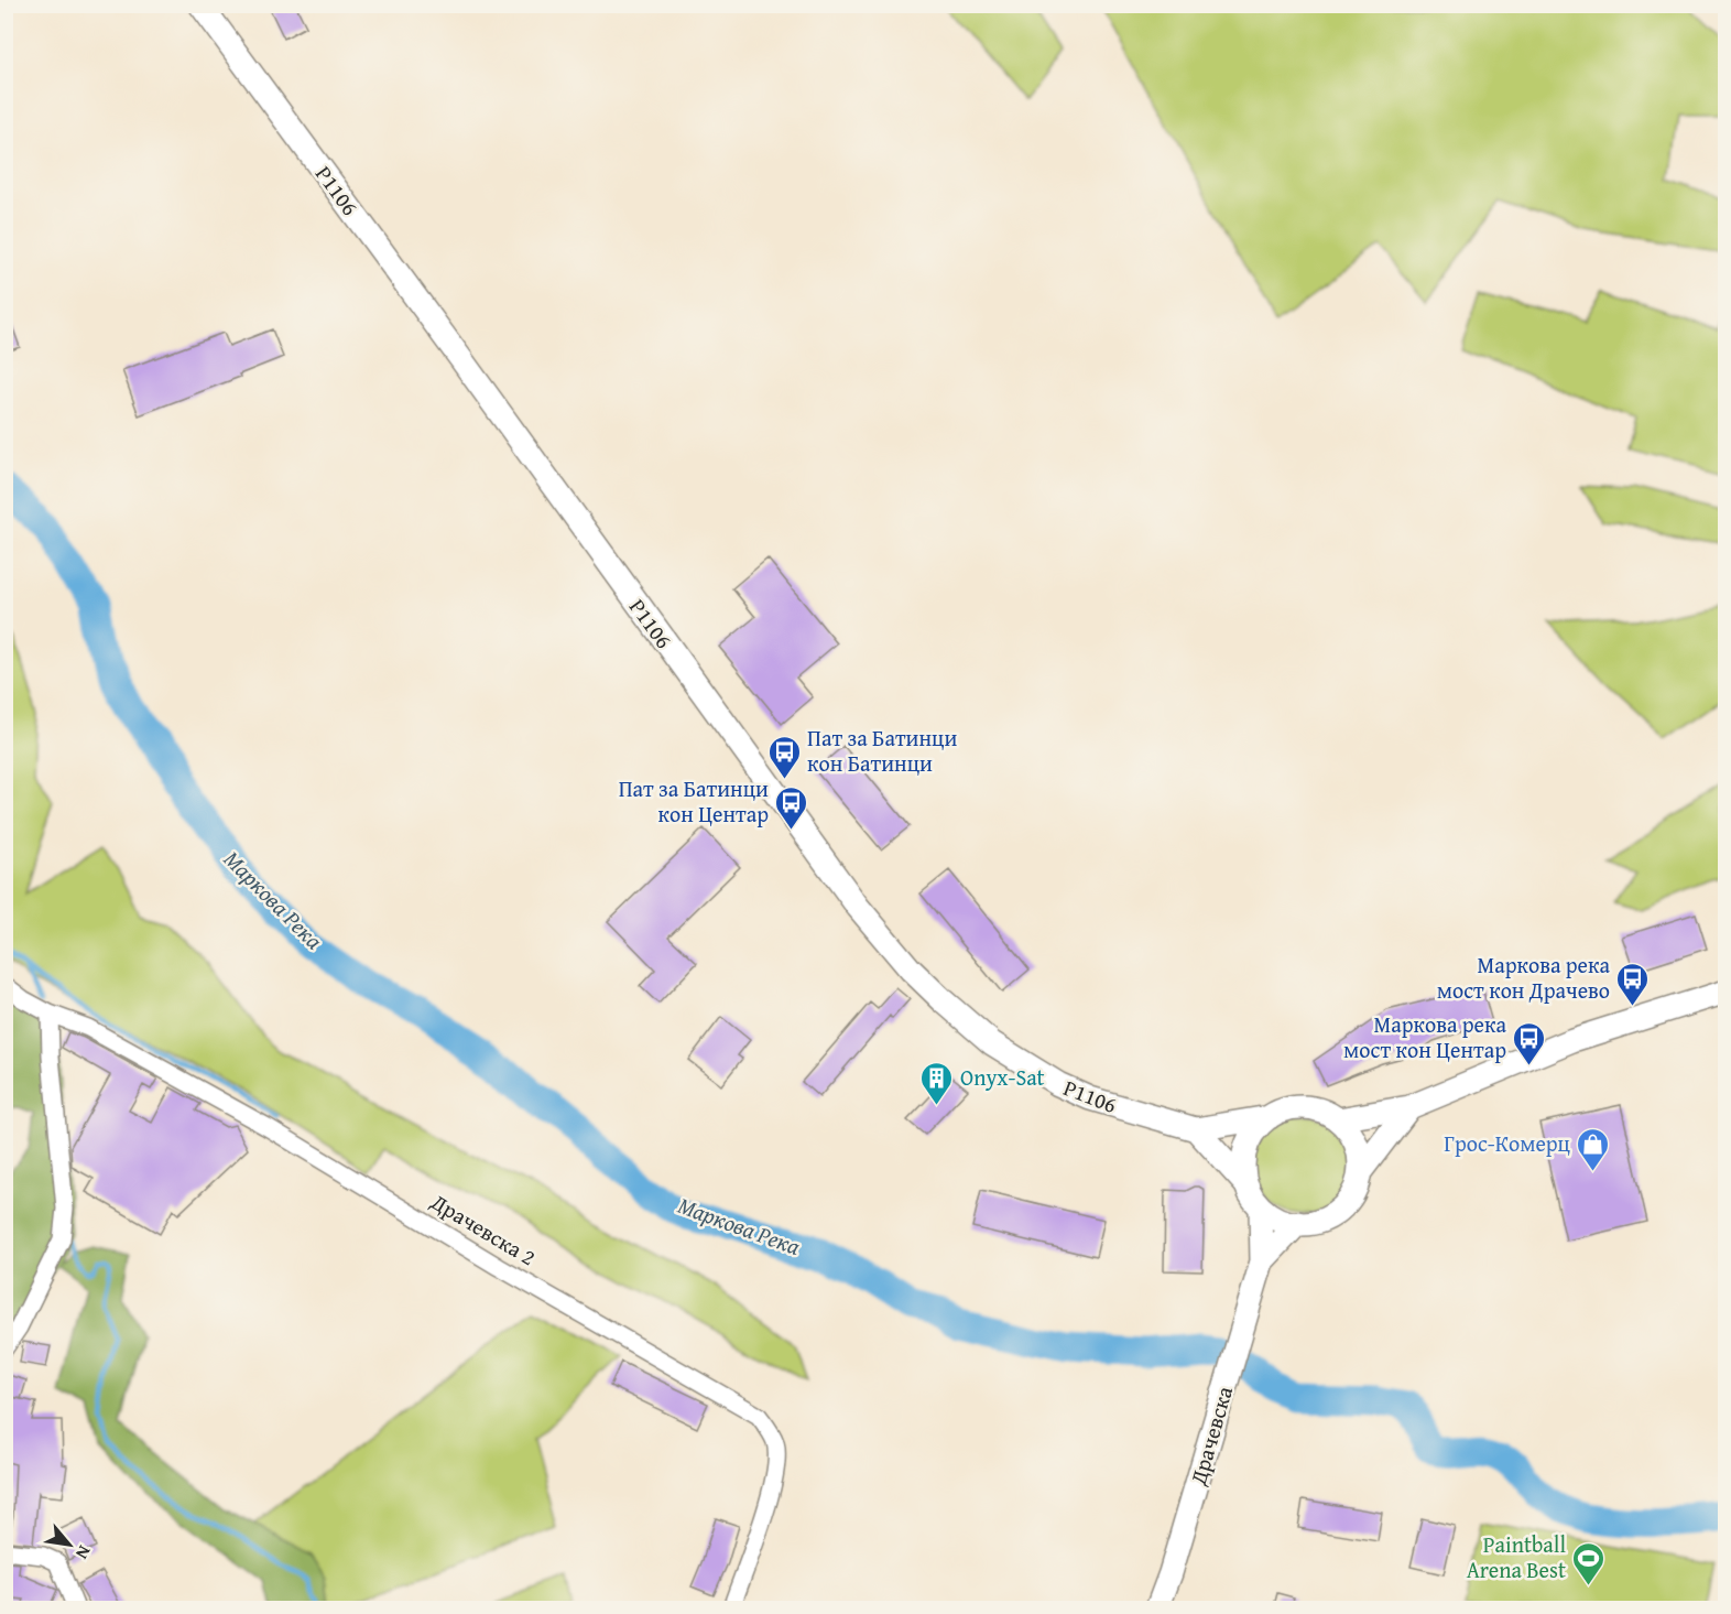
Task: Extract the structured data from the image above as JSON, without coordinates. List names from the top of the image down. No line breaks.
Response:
{"streets":{"main road":["P1106","Драчевска"],"street":["Драчевска 2"]},"water":["Маркова Река"],"places":{"bus stop":["Пат за Батинци кон Батинци","Пат за Батинци кон Центар","Маркова река мост кон Драчево","Маркова река мост кон Центар"],"building":["Onyx-Sat"],"shop":["Грос-Комерц"],"sports":["Paintball Arena Best"]},"north":"bottom right"}
